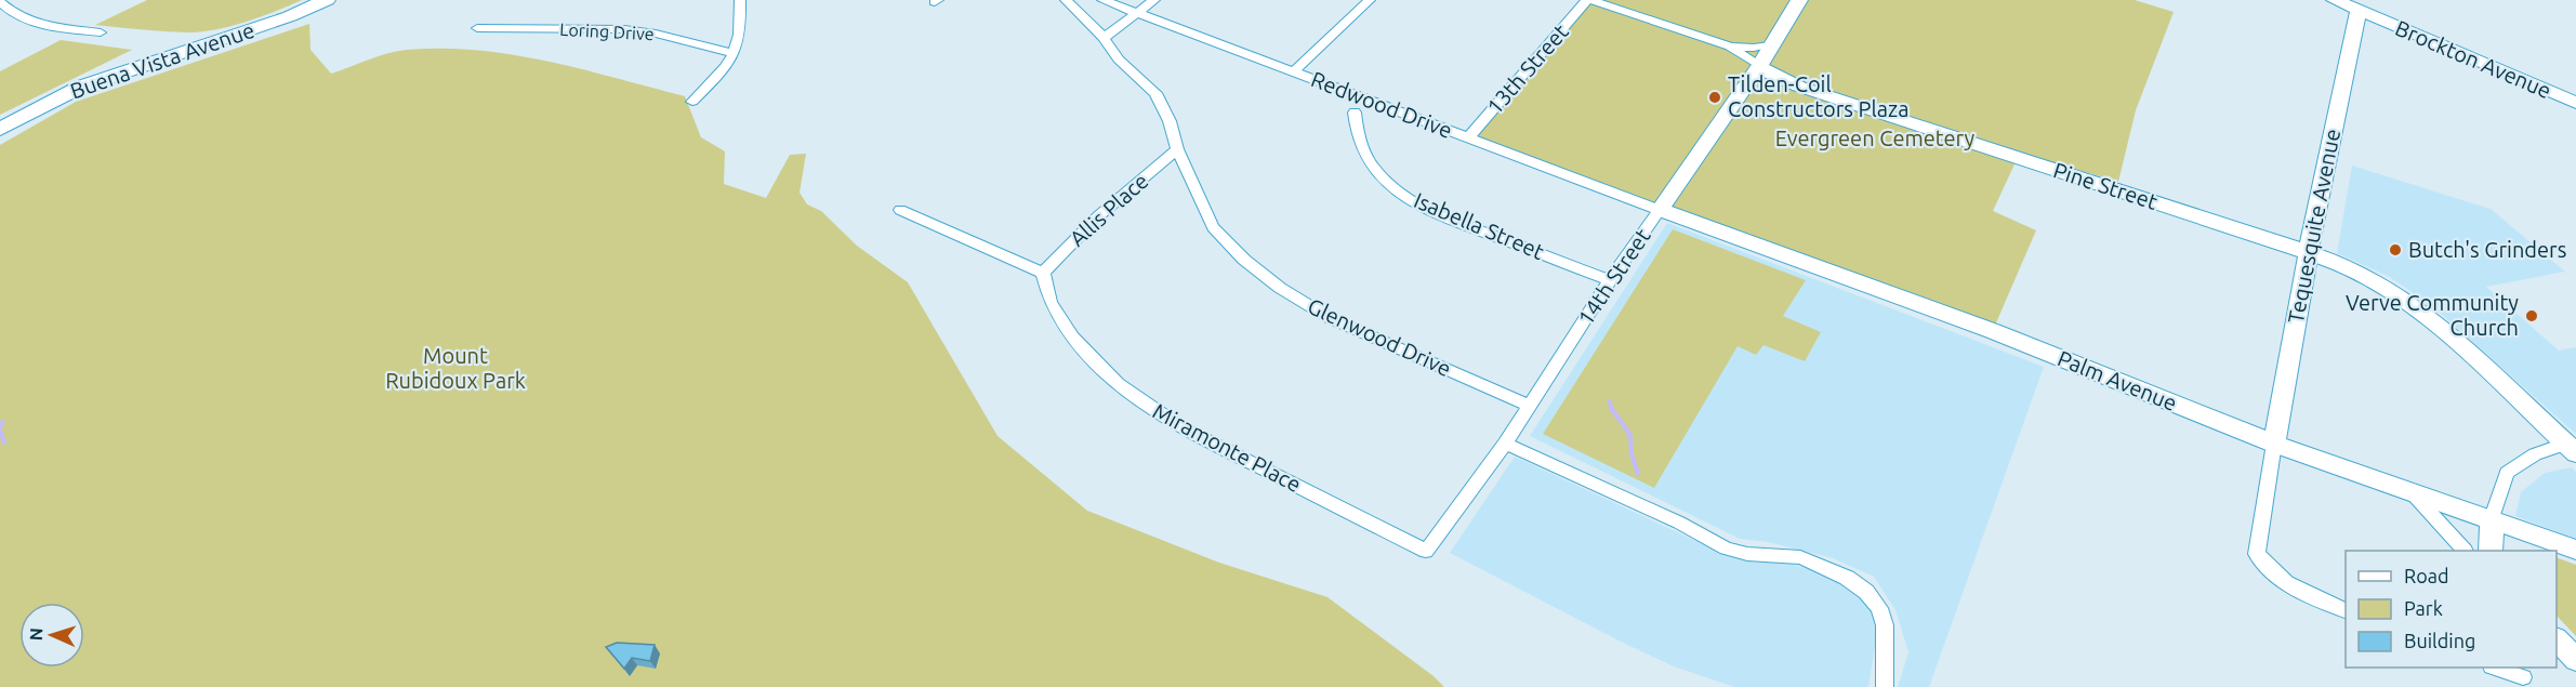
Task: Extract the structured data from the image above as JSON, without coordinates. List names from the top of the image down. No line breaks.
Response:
{"streets":{"main road":["Buena Vista Avenue"],"street":["Loring Drive","Brockton Avenue","13th Street","Redwood Drive","Pine Street","Allis Place","Isabella Street","Tequesquite Avenue","14th Street","Glenwood Drive","Palm Avenue","Miramonte Place"]},"crossings":[["Brockton Avenue","Tequesquite Avenue"],["13th Street","Redwood Drive"],["13th Street","Pine Street"],["Redwood Drive","14th Street"],["Redwood Drive","Palm Avenue"],["Pine Street","Tequesquite Avenue"],["Pine Street","14th Street"],["Allis Place","Glenwood Drive"],["Allis Place","Miramonte Place"],["Isabella Street","14th Street"],["Tequesquite Avenue","Palm Avenue"],["14th Street","Glenwood Drive"],["14th Street","Palm Avenue"],["14th Street","Miramonte Place"]],"parks":["Evergreen Cemetery","Mount Rubidoux Park"],"places":["Tilden-Coil Constructors Plaza","Butch's Grinders","Verve Community Church"],"legend":["Road","Park","Building"],"north":"left"}
